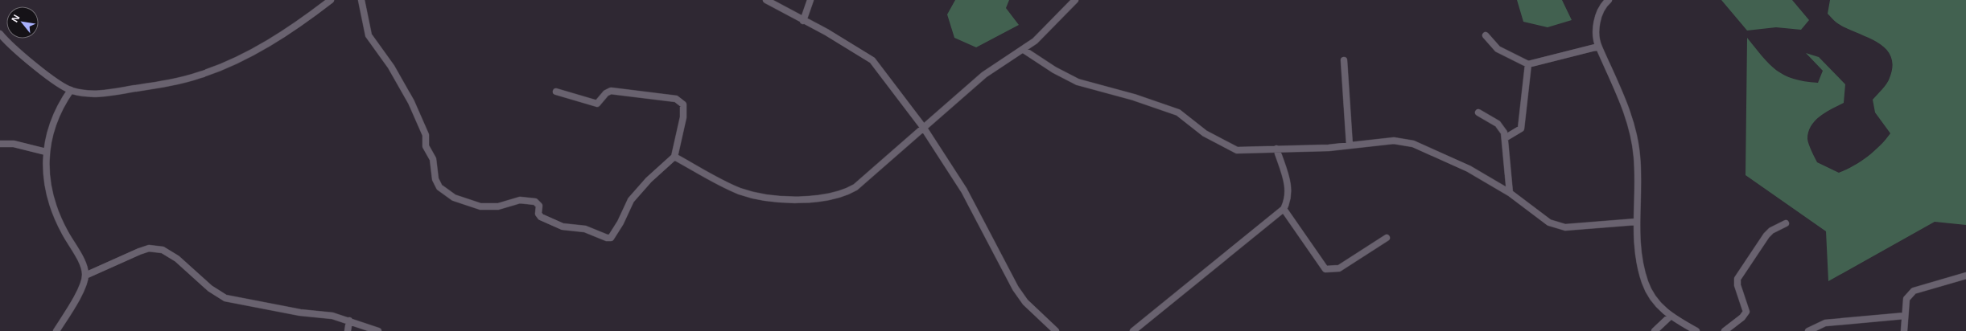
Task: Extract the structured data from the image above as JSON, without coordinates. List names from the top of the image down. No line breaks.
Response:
{"north":"top left"}
